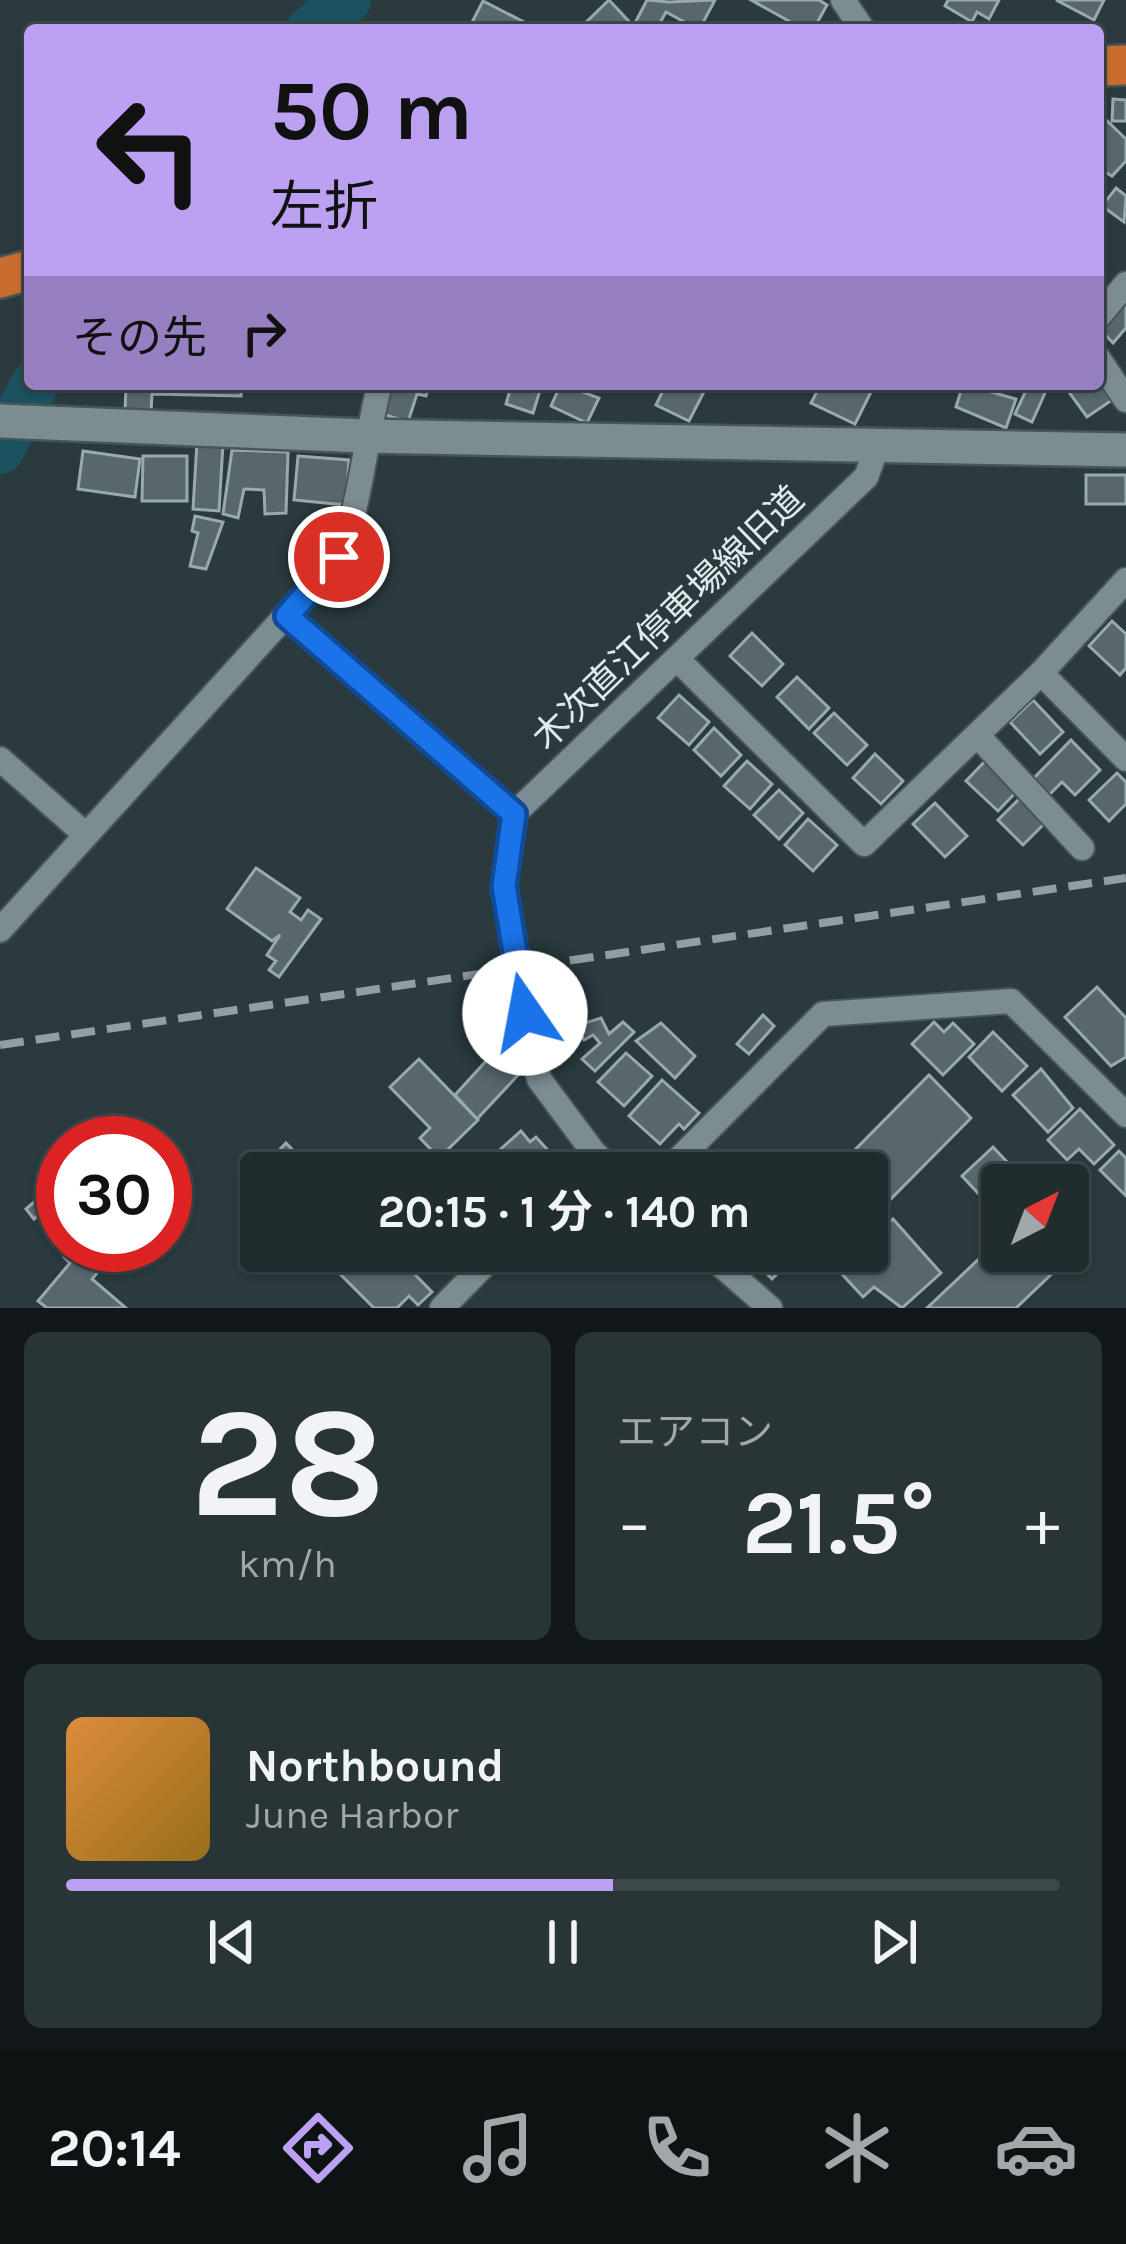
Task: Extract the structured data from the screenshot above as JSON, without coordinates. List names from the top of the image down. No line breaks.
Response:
{"streets":{"street":["木次直江停車場線旧道"]},"north":"top right","page":{"turn":["50 m","左折"],"then":"その先","limit":"30","trip":"20:15 · 1 分 · 140 m","tile":[["28","km/h"],"エアコン"],"heat":["−","21.5°","+"],"song":["Northbound","June Harbor"],"tabs":"20:14"}}
